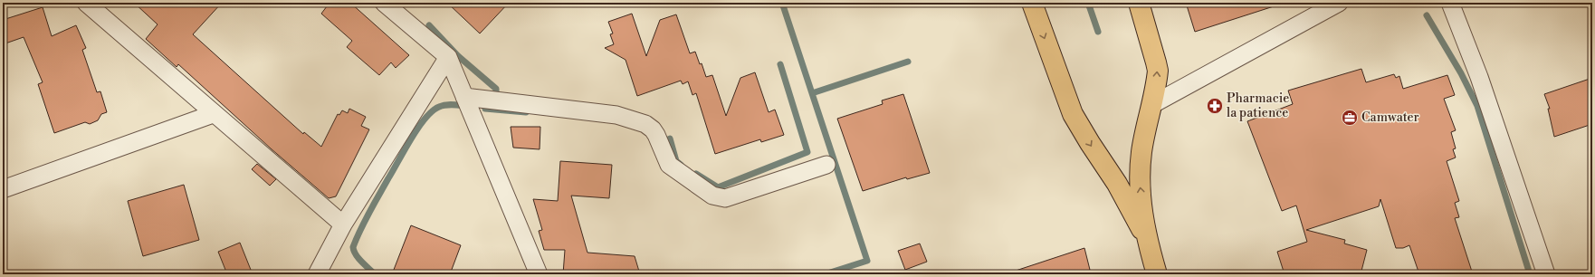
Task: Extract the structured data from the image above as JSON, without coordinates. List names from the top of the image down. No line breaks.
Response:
{"places":{"pharmacy":["Pharmacie la patience"],"office":["Camwater"]}}
